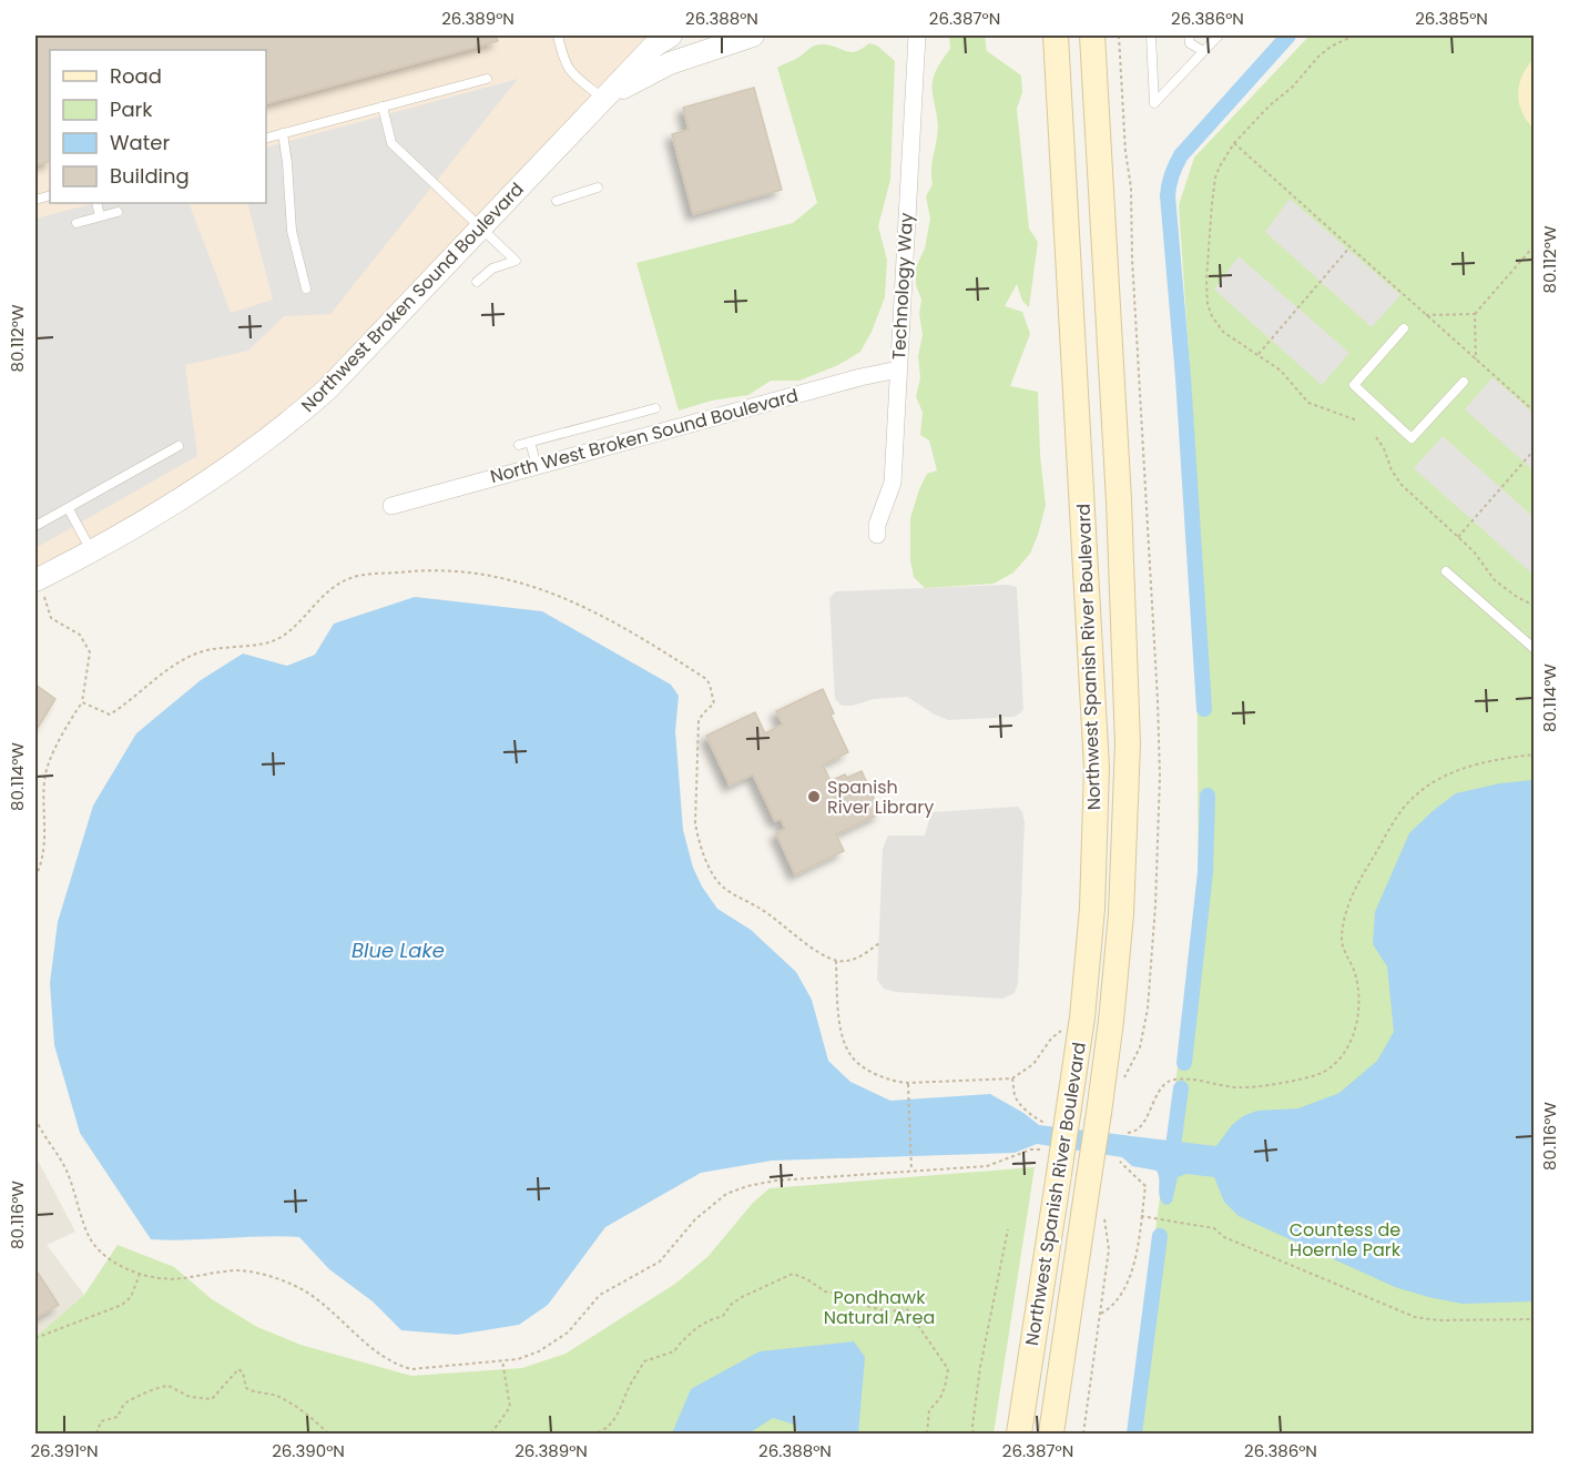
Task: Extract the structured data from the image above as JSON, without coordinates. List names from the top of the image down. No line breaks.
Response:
{"streets":{"main road":["Northwest Spanish River Boulevard"],"street":["Technology Way","Northwest Broken Sound Boulevard","North West Broken Sound Boulevard"]},"crossings":[["Technology Way","North West Broken Sound Boulevard"]],"water":["Blue Lake"],"parks":["Countess de Hoernle Park","Pondhawk Natural Area"],"places":["Spanish River Library"],"legend":["Road","Park","Water","Building"],"coordinates":["26.389°N","26.388°N","26.387°N","26.386°N","26.385°N","80.112°W","80.114°W","80.116°W","26.391°N","26.390°N"]}
